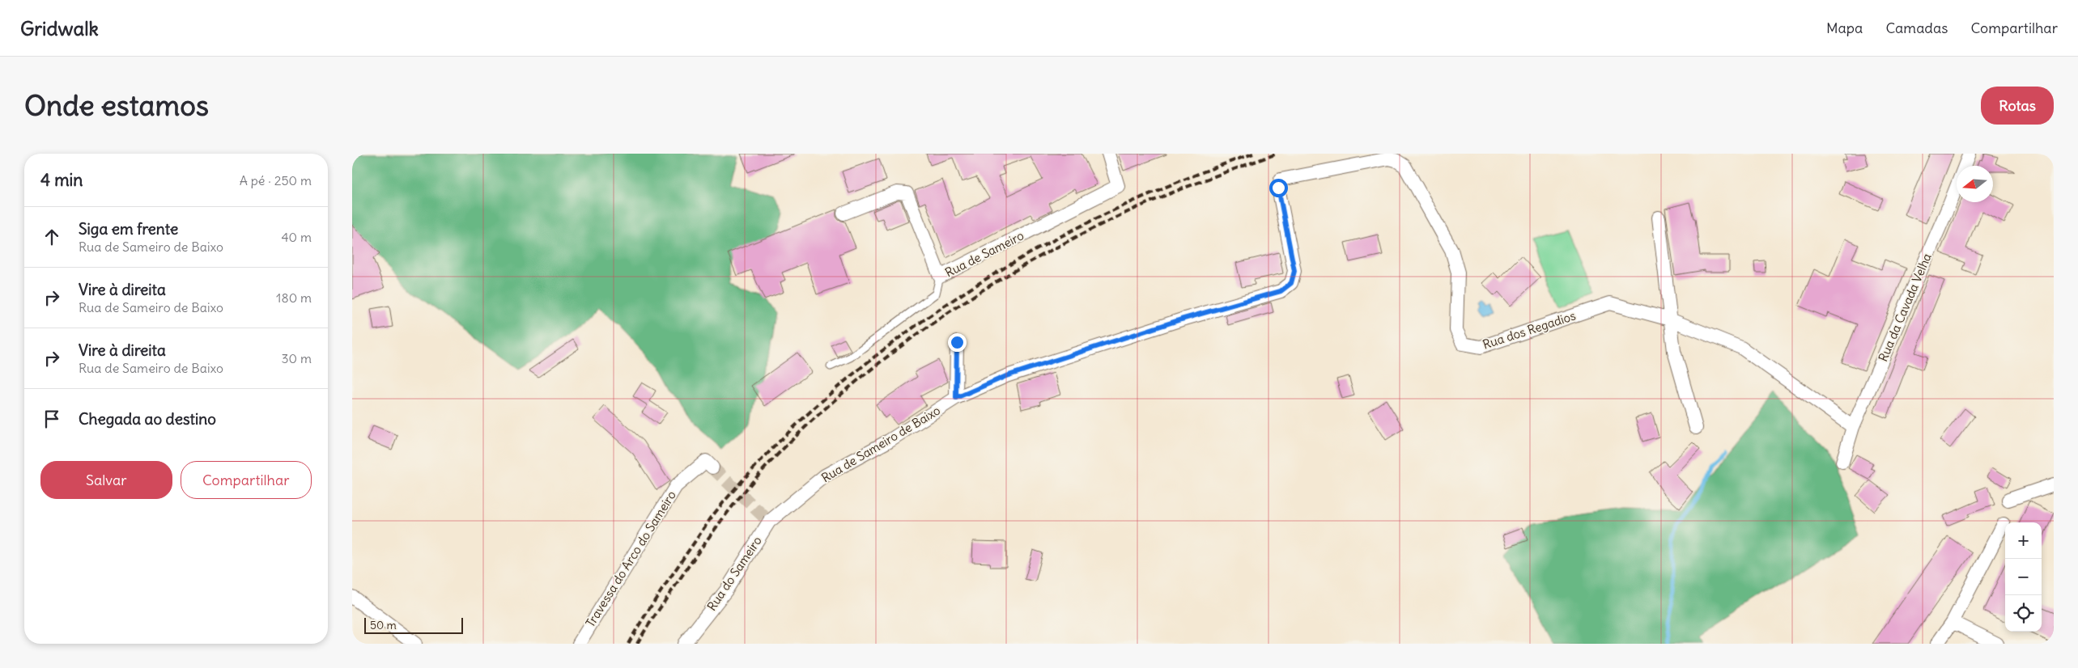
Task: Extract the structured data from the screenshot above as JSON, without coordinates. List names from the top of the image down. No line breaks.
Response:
{"streets":{"street":["Rua de Sameiro","Rua da Cavada Velha","Rua dos Regadios","Rua de Sameiro de Baixo","Travessa do Arco do Sameiro","Rua do Sameiro"]},"crossings":[["Rua da Cavada Velha","Rua dos Regadios"],["Rua dos Regadios","Rua de Sameiro de Baixo"],["Rua de Sameiro de Baixo","Rua do Sameiro"]],"scale_bar":"50 m","north":"left","page":{"header":"Gridwalk","nav":["Mapa","Camadas","Compartilhar"],"buttons":["Rotas",["Salvar","Compartilhar"]],"title":"Onde estamos","heading":["4 min","A pé · 250 m"],"list":[["Siga em frente","Rua de Sameiro de Baixo","40 m"],["Vire à direita","Rua de Sameiro de Baixo","180 m"],["Vire à direita","Rua de Sameiro de Baixo","30 m"],"Chegada ao destino"],"map_buttons":["+","−"],"scale":"50 m"}}
